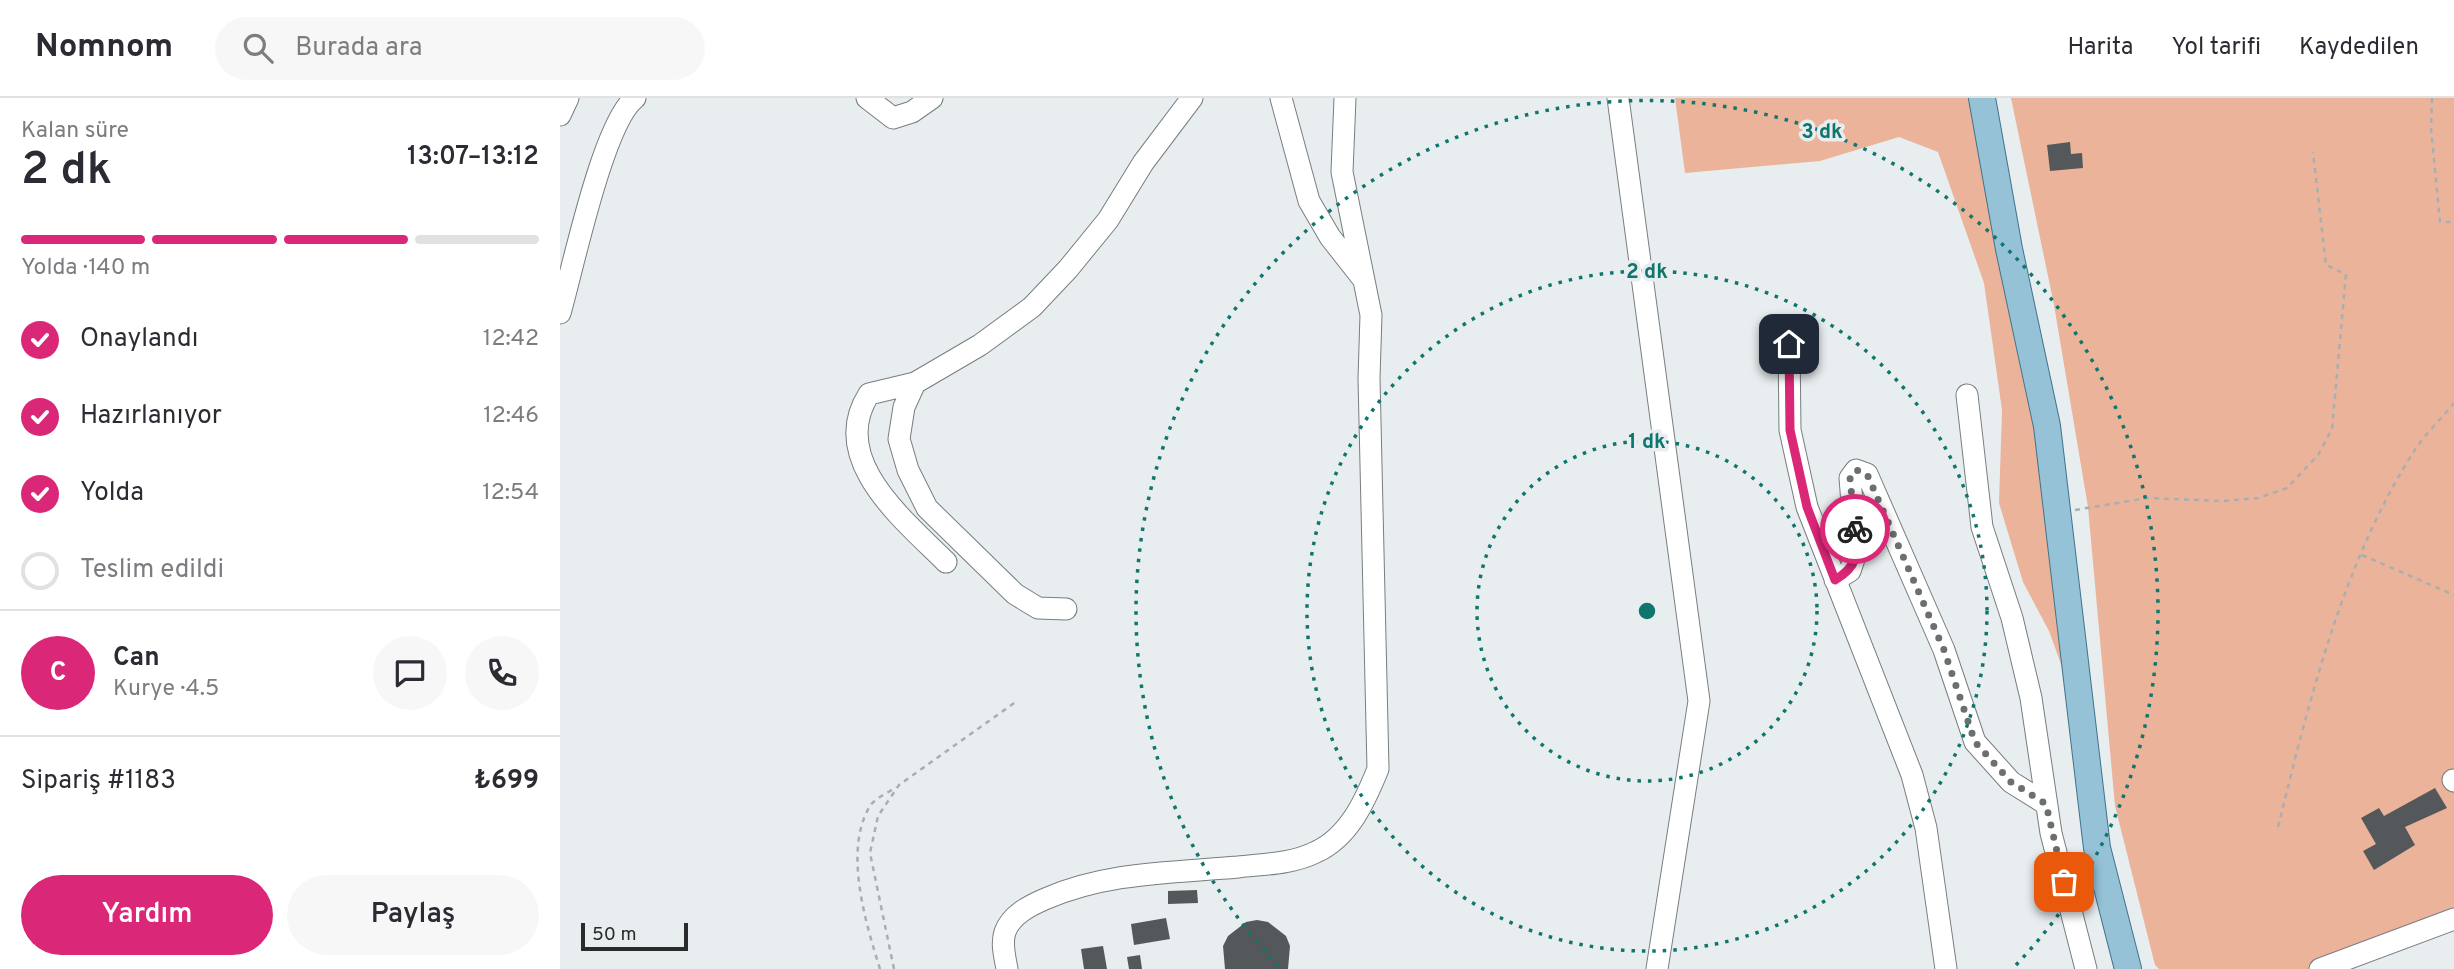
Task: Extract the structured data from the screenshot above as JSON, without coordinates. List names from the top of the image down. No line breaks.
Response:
{"scale_bar":"50 m","page":{"header":"Nomnom","search":"Burada ara","nav":["Harita","Yol tarifi","Kaydedilen"],"heading":["2 dk","Kalan süre","13:07–13:12"],"panel":["Can","Kurye · 4.5","Sipariş #1183","₺699"],"bar":"Yolda · 140 m","list":[["Onaylandı","12:42"],["Hazırlanıyor","12:46"],["Yolda","12:54"],"Teslim edildi"],"round":"C","buttons":["Yardım","Paylaş"],"scale":"50 m"},"rings":["3 dk","2 dk","1 dk"]}
